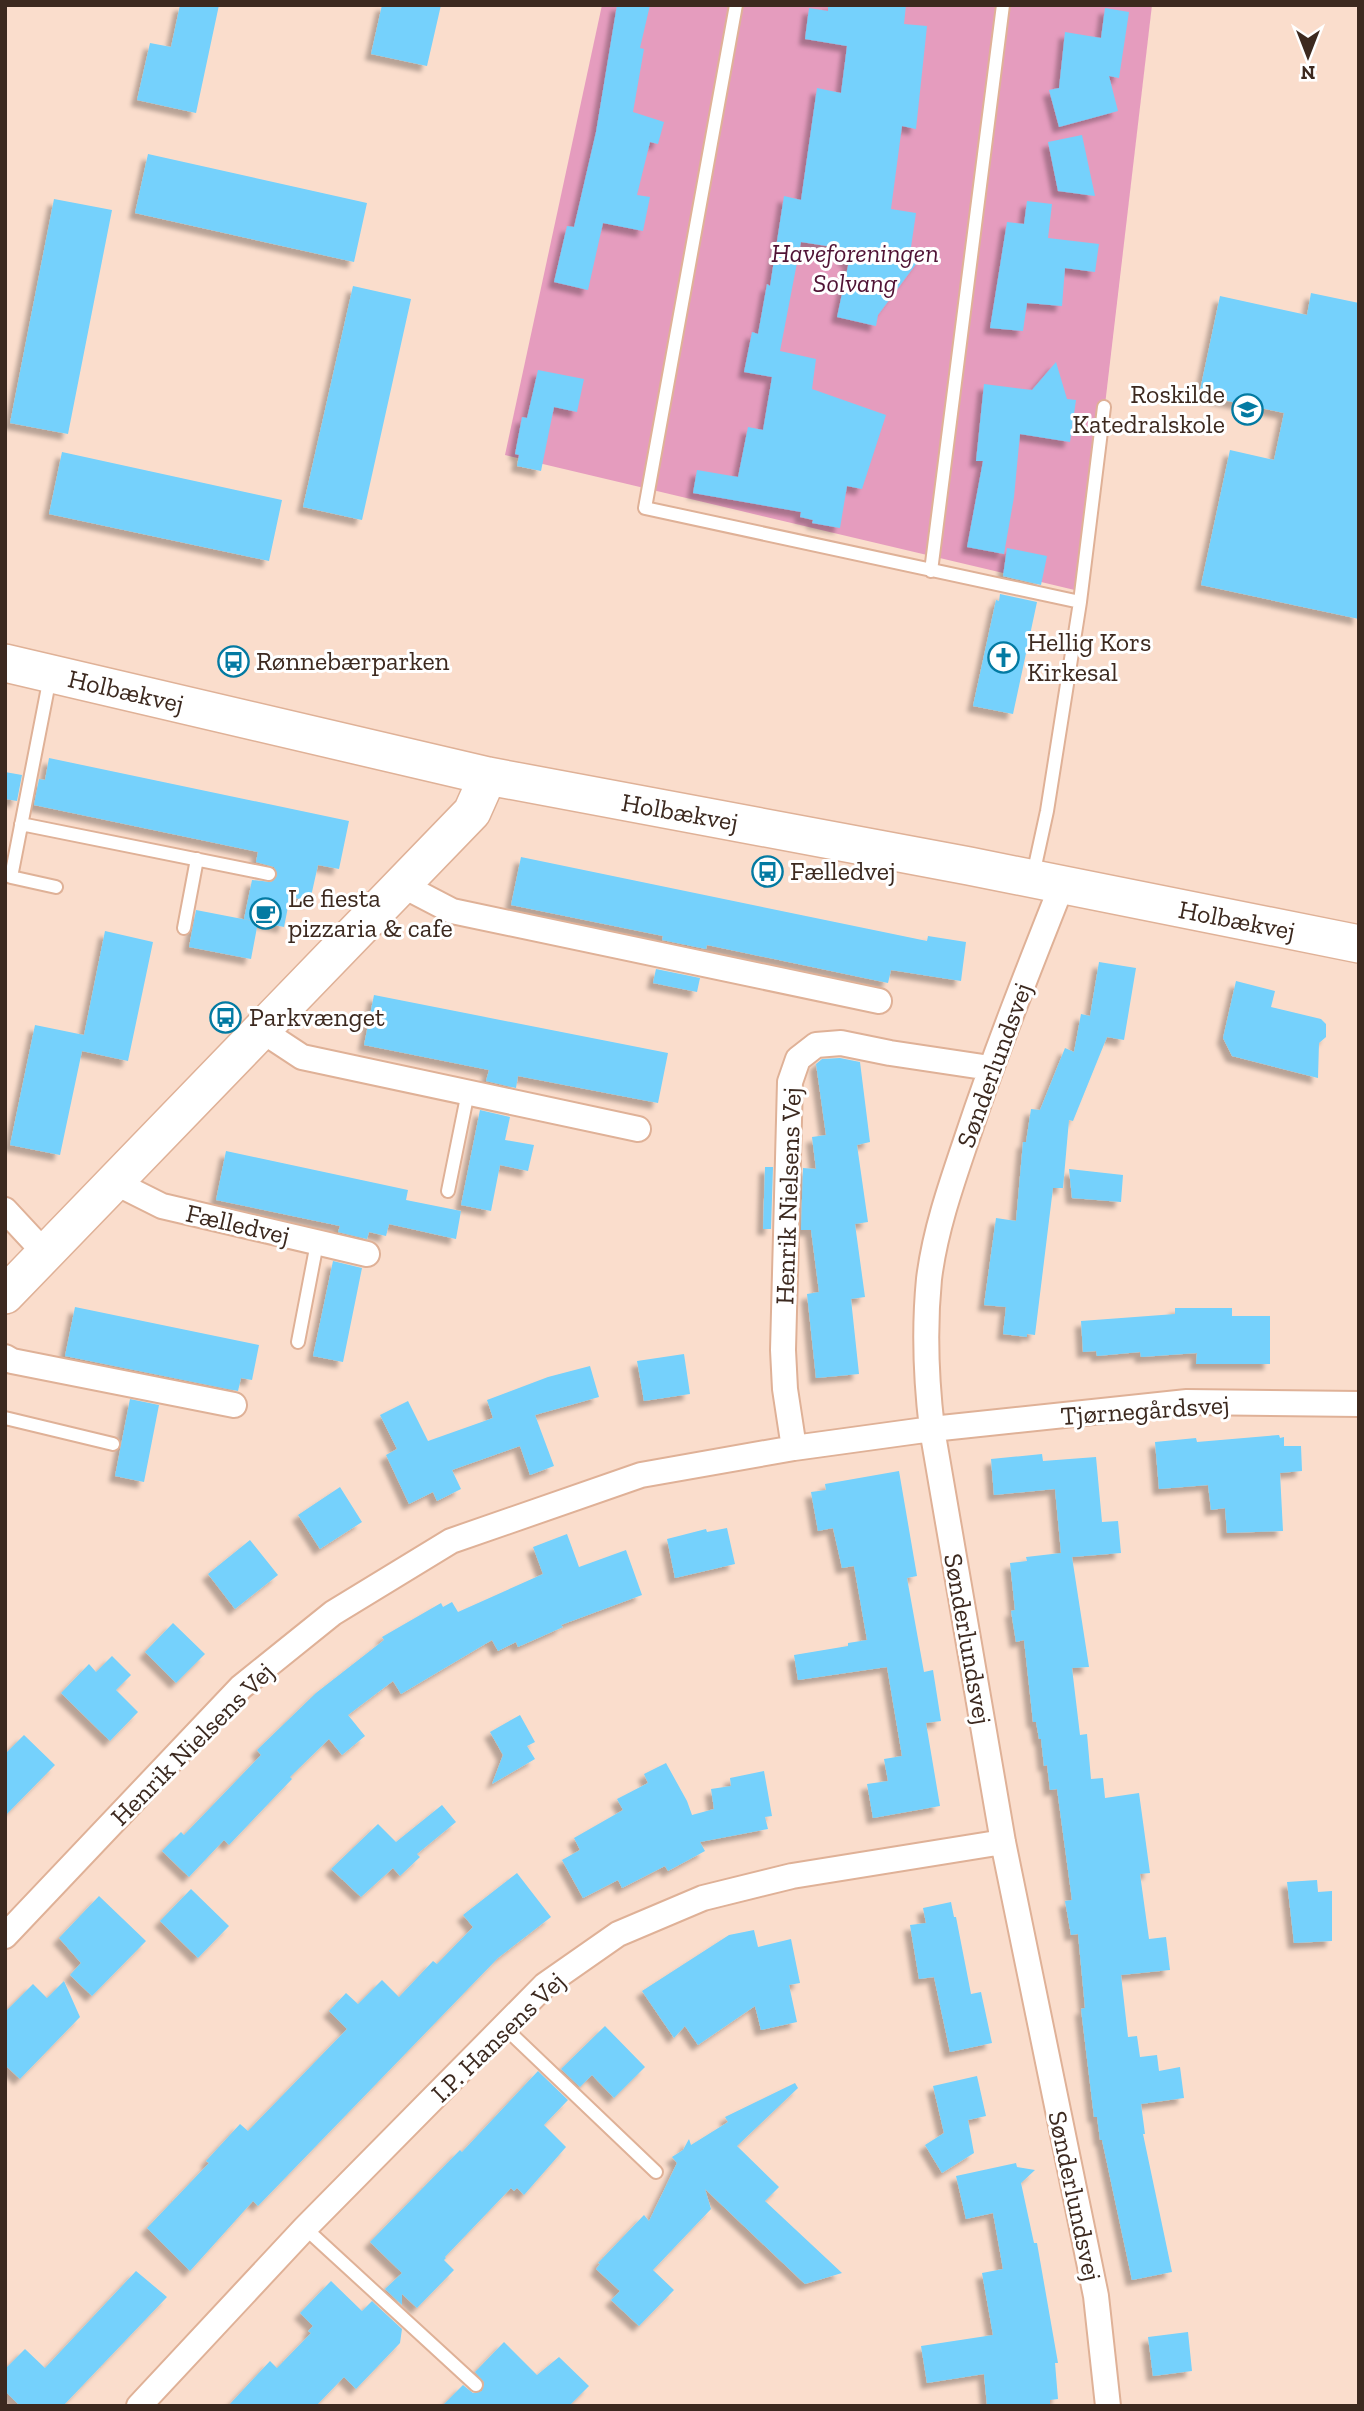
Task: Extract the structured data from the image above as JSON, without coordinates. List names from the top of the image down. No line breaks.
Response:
{"streets":{"street":["Holbækvej","Sønderlundsvej","Henrik Nielsens Vej","Fælledvej","Tjørnegårdsvej","I.P. Hansens Vej"]},"crossings":[["Holbækvej","Sønderlundsvej"],["Sønderlundsvej","Henrik Nielsens Vej"],["Sønderlundsvej","Tjørnegårdsvej"],["Sønderlundsvej","I.P. Hansens Vej"],["Henrik Nielsens Vej","Tjørnegårdsvej"]],"parks":["Haveforeningen Solvang"],"places":{"school or university":["Roskilde Katedralskole"],"church":["Hellig Kors Kirkesal"],"bus stop":["Rønnebærparken","Fælledvej","Parkvænget"],"cafe":["Le fiesta pizzaria & cafe"]},"north":"bottom"}
